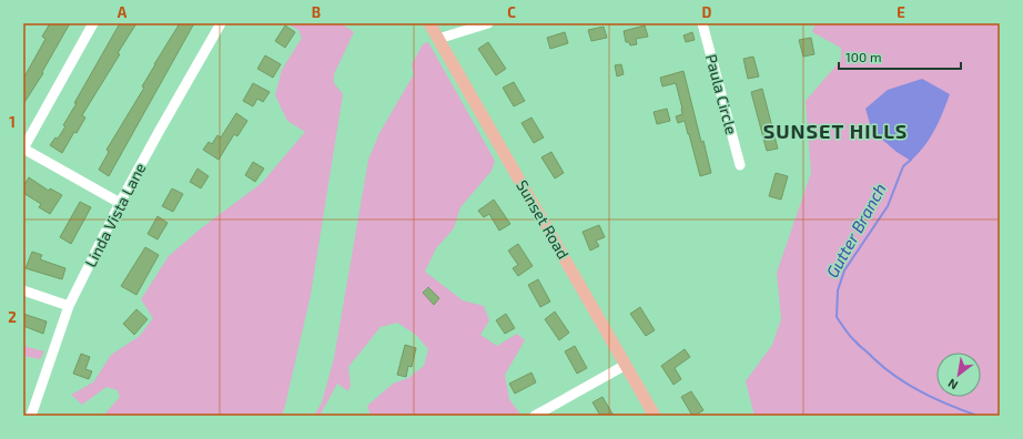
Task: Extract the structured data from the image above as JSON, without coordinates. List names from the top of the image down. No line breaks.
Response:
{"streets":{"main road":["Sunset Road"],"street":["Paula Circle","Linda Vista Lane"]},"districts":["SUNSET HILLS"],"water":["Gutter Branch"],"scale_bar":"100 m","north":"bottom left","grid":{"columns":["A","B","C","D","E"],"rows":["1","2"]}}
